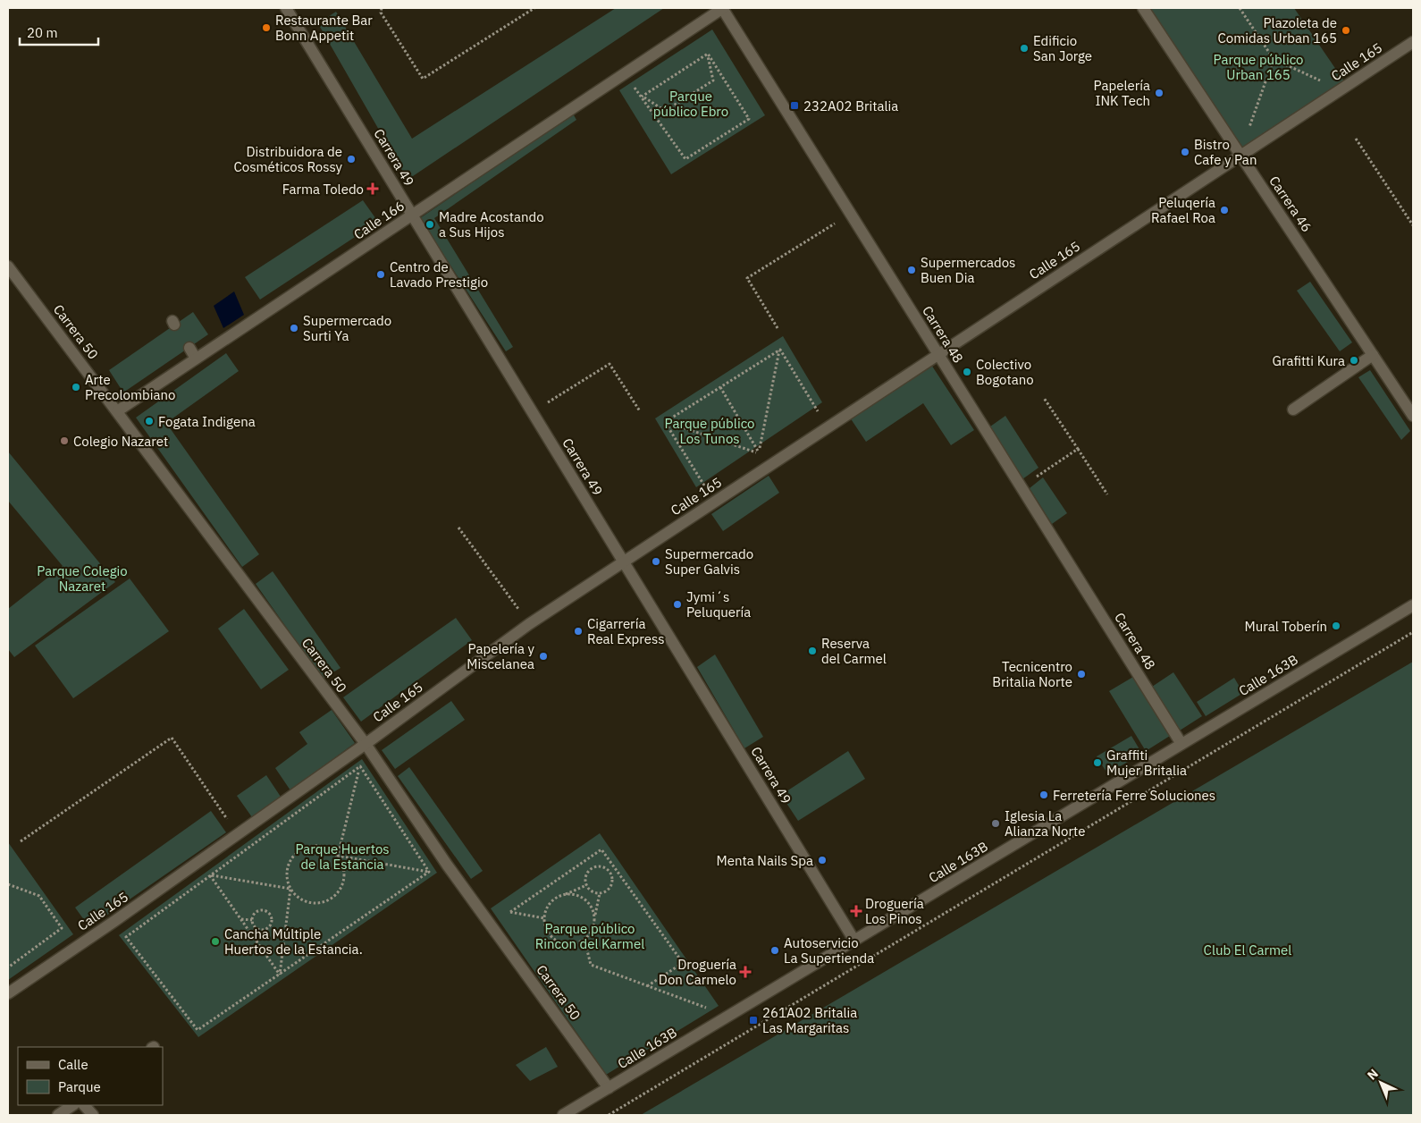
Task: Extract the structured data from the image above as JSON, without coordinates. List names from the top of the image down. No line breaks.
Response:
{"streets":{"street":["Calle 165","Carrera 49","Carrera 46","Calle 166","Carrera 50","Carrera 48","Calle 163B"]},"crossings":[["Calle 165","Carrera 49"],["Calle 165","Carrera 46"],["Calle 165","Carrera 50"],["Calle 165","Carrera 48"],["Carrera 49","Calle 166"],["Carrera 49","Calle 163B"],["Calle 166","Carrera 50"],["Calle 166","Carrera 48"],["Carrera 50","Calle 163B"],["Carrera 48","Calle 163B"]],"parks":["Parque público Urban 165","Parque público Ebro","Parque público Los Tunos","Parque Colegio Nazaret","Parque Huertos de la Estancia","Parque público Rincon del Karmel","Club El Carmel"],"places":{"other":["Restaurante Bar Bonn Appetit","Plazoleta de Comidas Urban 165","Edificio San Jorge","Papelería INK Tech","Bistro Cafe y Pan","Distribuidora de Cosméticos Rossy","Peluqería Rafael Roa","Madre Acostando a Sus Hijos","Supermercados Buen Dia","Centro de Lavado Prestigio","Supermercado Surti Ya","Grafitti Kura","Colectivo Bogotano","Arte Precolombiano","Fogata Indigena","Colegio Nazaret","Supermercado Super Galvis","Jymi´s Peluquería","Mural Toberín","Cigarrería Real Express","Reserva del Carmel","Papelería y Miscelanea","Tecnicentro Britalia Norte","Graffiti Mujer Britalia","Ferretería Ferre Soluciones","Iglesia La Alianza Norte","Menta Nails Spa","Cancha Múltiple Huertos de la Estancia.","Autoservicio La Supertienda"],"transit":["232A02 Britalia","261A02 Britalia Las Margaritas"],"health":["Farma Toledo","Droguería Los Pinos","Droguería Don Carmelo"]},"legend":["Calle","Parque"],"scale_bar":"20 m","north":"top left"}
